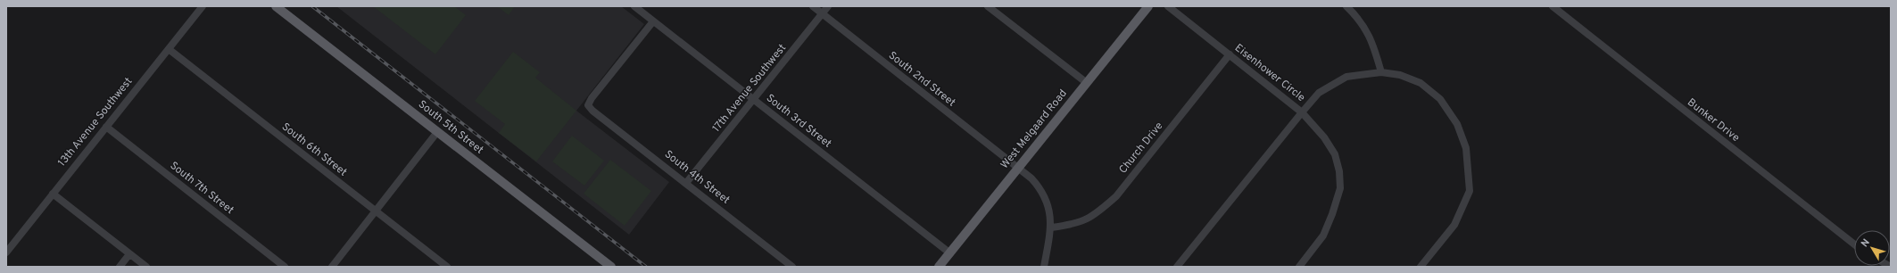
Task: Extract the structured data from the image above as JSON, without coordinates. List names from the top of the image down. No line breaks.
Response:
{"streets":{"main road":["South 5th Street","West Melgaard Road"],"street":["Eisenhower Circle","South 2nd Street","17th Avenue Southwest","Bunker Drive","South 3rd Street","13th Avenue Southwest","Church Drive","South 6th Street","South 4th Street","South 7th Street"]},"crossings":[["Eisenhower Circle","Church Drive"],["South 2nd Street","17th Avenue Southwest"],["South 2nd Street","West Melgaard Road"],["17th Avenue Southwest","South 3rd Street"],["17th Avenue Southwest","South 4th Street"],["South 3rd Street","West Melgaard Road"],["South 3rd Street","South 4th Street"],["13th Avenue Southwest","South 6th Street"],["13th Avenue Southwest","South 7th Street"]],"north":"top left"}
